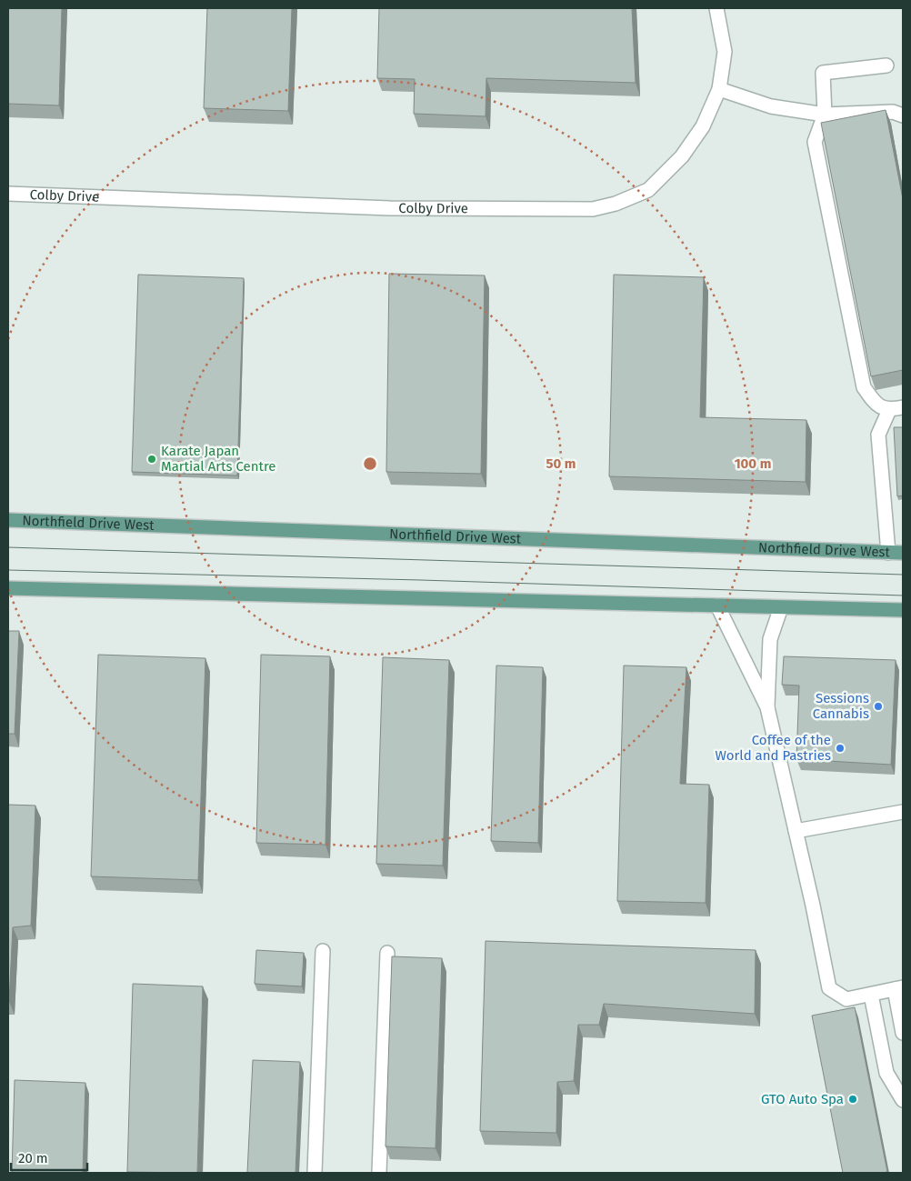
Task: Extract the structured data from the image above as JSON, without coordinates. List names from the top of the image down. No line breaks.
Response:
{"streets":{"main road":["Northfield Drive West"],"street":["Colby Drive"]},"places":["Karate Japan Martial Arts Centre","Sessions Cannabis","Coffee of the World and Pastries","GTO Auto Spa"],"scale_bar":"20 m","rings":["50 m","100 m"]}
